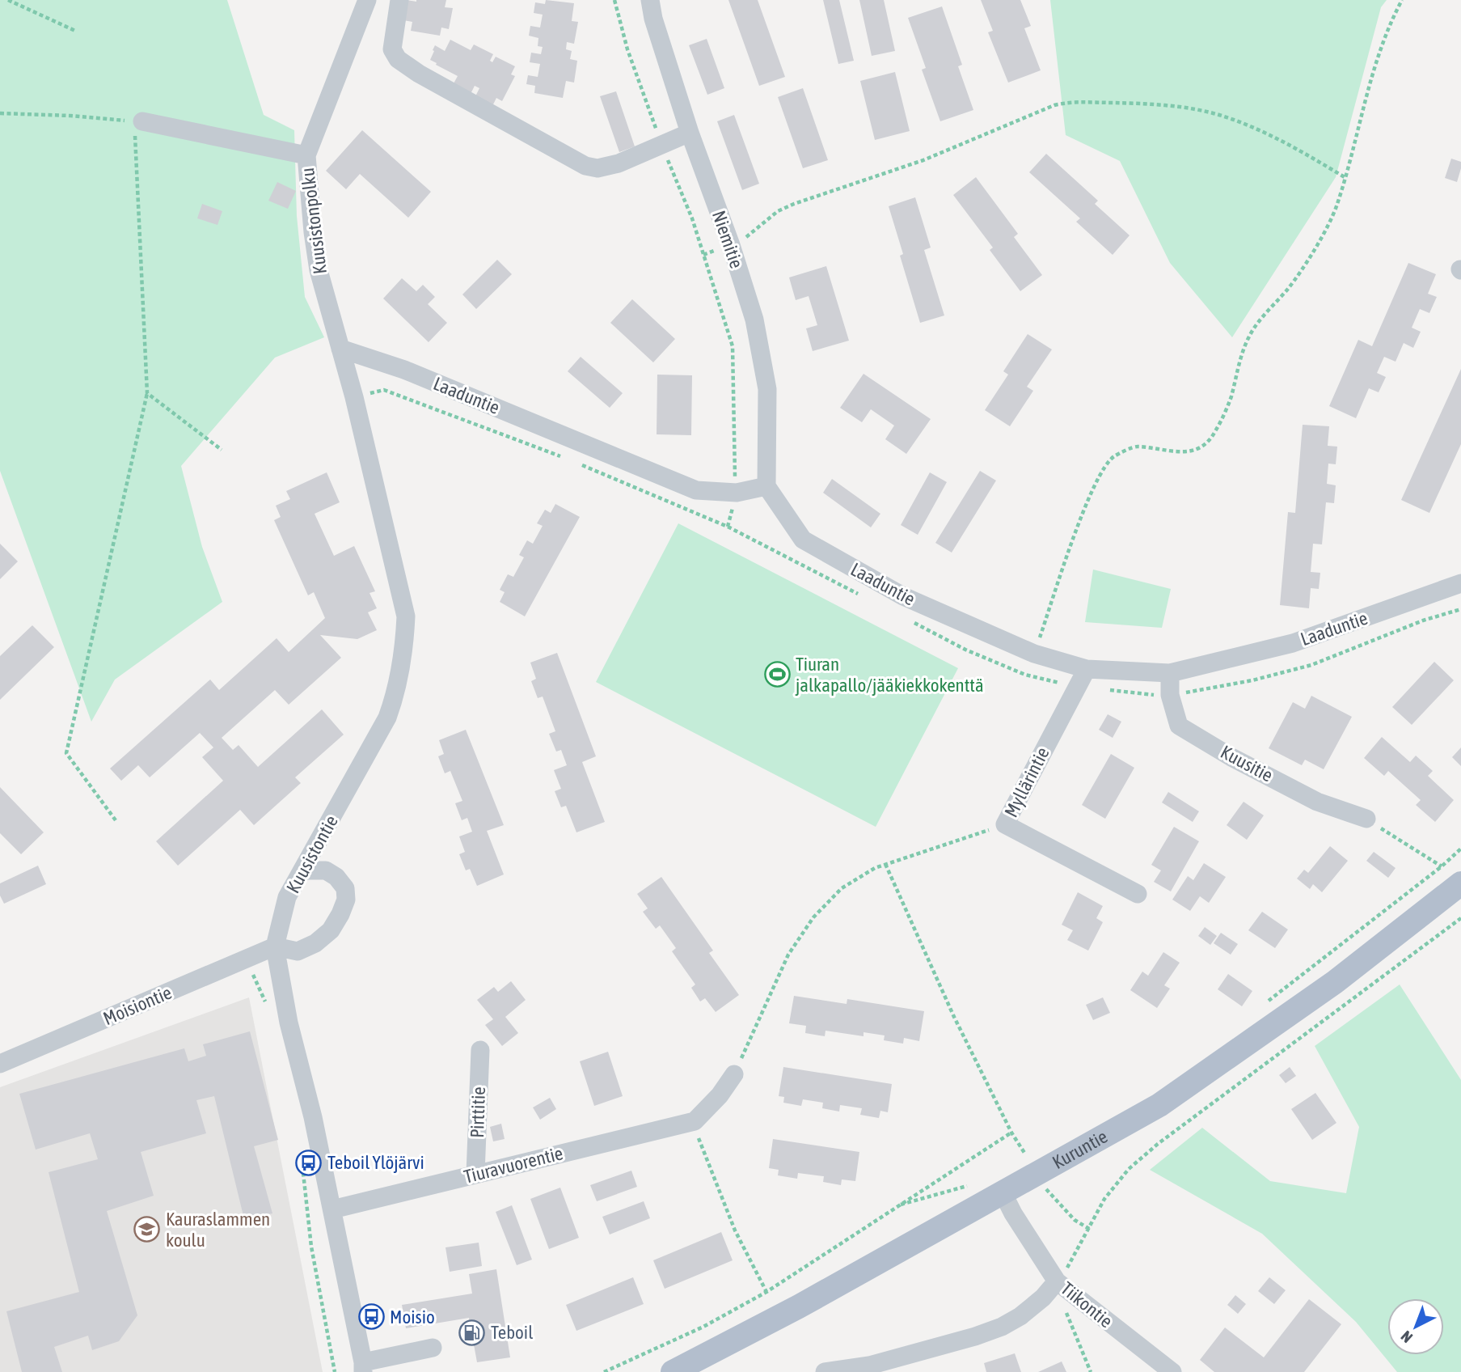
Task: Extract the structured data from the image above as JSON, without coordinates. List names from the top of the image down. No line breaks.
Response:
{"streets":{"main road":["Kuruntie"],"street":["Kuusistonpolku","Niemitie","Laaduntie","Kuusitie","Myllärintie","Kuusistontie","Moisiontie","Pirttitie","Tiuravuorentie","Tiikontie"]},"crossings":[["Kuusistonpolku","Laaduntie"],["Kuusistonpolku","Kuusistontie"],["Niemitie","Laaduntie"],["Laaduntie","Kuusitie"],["Laaduntie","Myllärintie"],["Laaduntie","Kuusistontie"],["Kuusistontie","Moisiontie"],["Kuusistontie","Tiuravuorentie"],["Pirttitie","Tiuravuorentie"],["Kuruntie","Tiikontie"]],"places":{"sports":["Tiuran jalkapallo/jääkiekkokenttä"],"bus stop":["Teboil Ylöjärvi","Moisio"],"school or university":["Kauraslammen koulu"],"fuel station":["Teboil"]},"north":"bottom left"}
